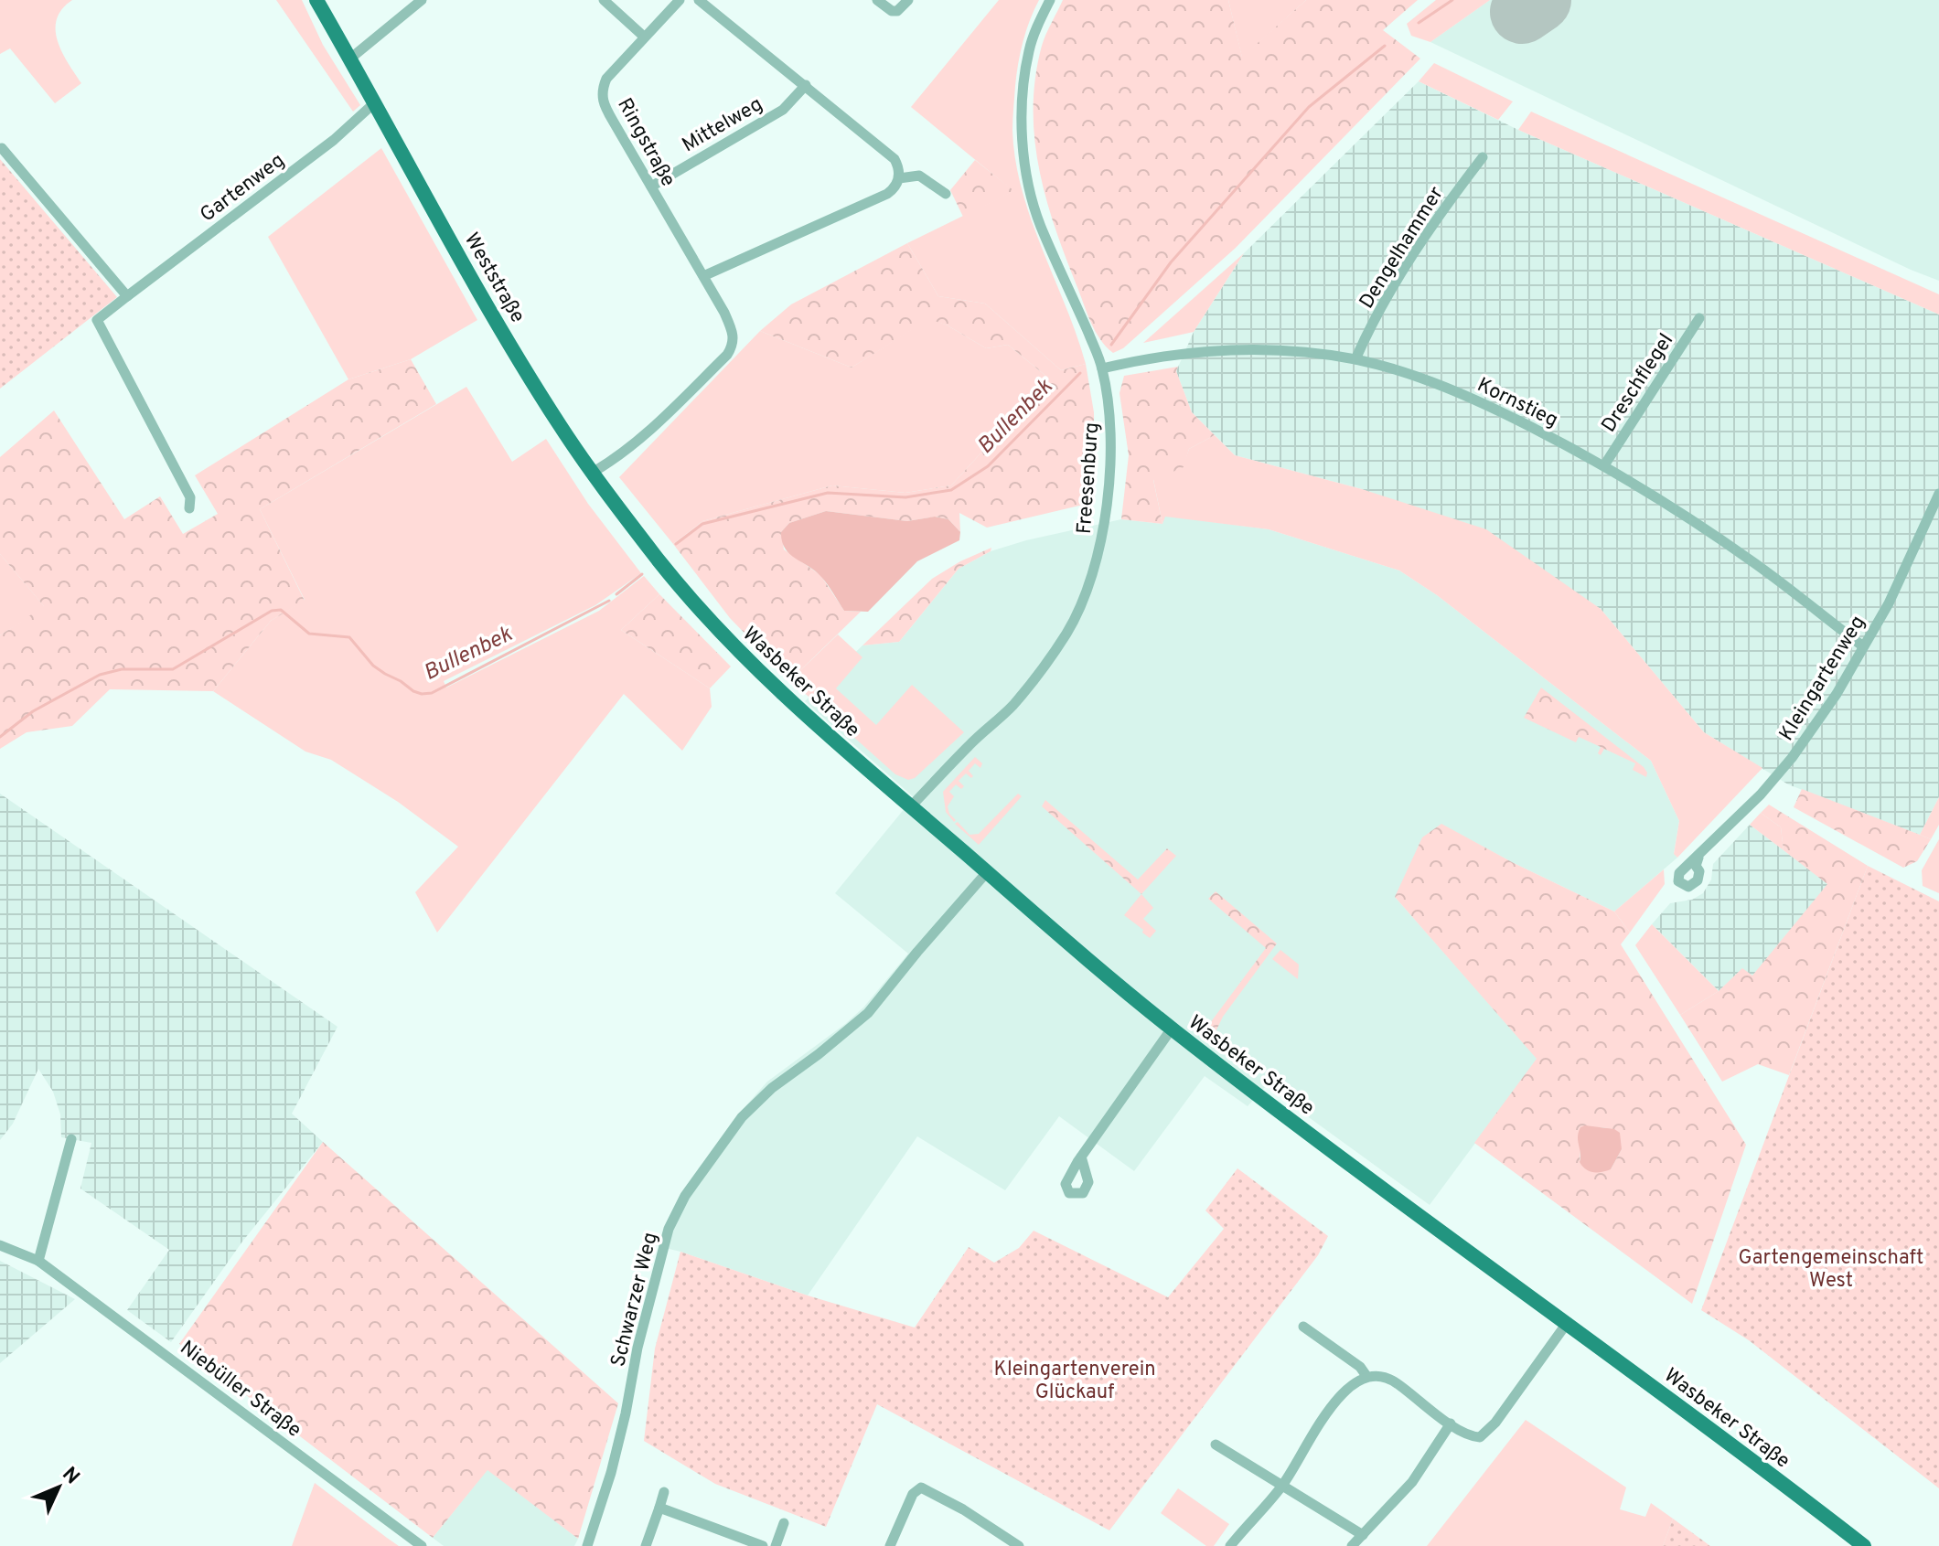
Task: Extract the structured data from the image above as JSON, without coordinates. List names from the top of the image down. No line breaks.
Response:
{"streets":{"main road":["Weststraße","Wasbeker Straße"],"street":["Mittelweg","Ringstraße","Gartenweg","Dengelhammer","Dreschflegel","Kornstieg","Freesenburg","Kleingartenweg","Schwarzer Weg","Niebüller Straße"]},"crossings":[["Mittelweg","Ringstraße"],["Ringstraße","Weststraße"],["Gartenweg","Weststraße"],["Dengelhammer","Kornstieg"],["Weststraße","Wasbeker Straße"],["Dreschflegel","Kornstieg"],["Kornstieg","Freesenburg"],["Kornstieg","Kleingartenweg"],["Freesenburg","Wasbeker Straße"],["Wasbeker Straße","Schwarzer Weg"]],"water":["Bullenbek"],"parks":["Gartengemeinschaft West","Kleingartenverein Glückauf"],"north":"top right"}
